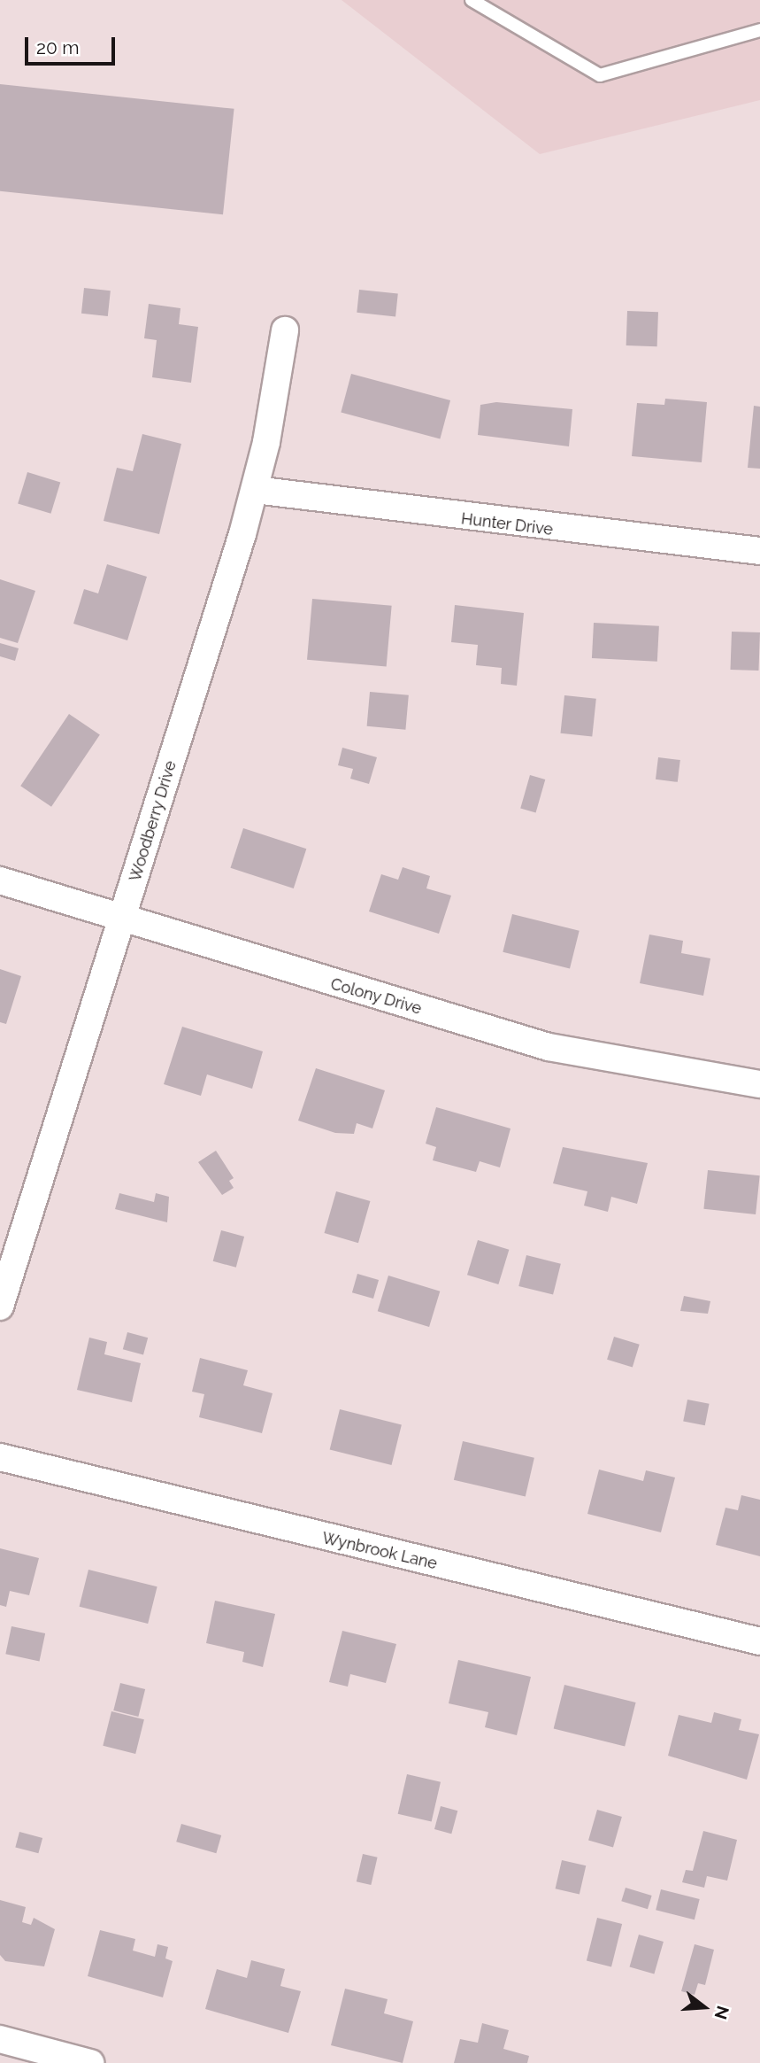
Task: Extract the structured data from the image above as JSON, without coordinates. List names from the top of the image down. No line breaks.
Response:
{"streets":{"street":["Hunter Drive","Woodberry Drive","Colony Drive","Wynbrook Lane"]},"crossings":[["Hunter Drive","Woodberry Drive"],["Woodberry Drive","Colony Drive"]],"scale_bar":"20 m","north":"right"}
